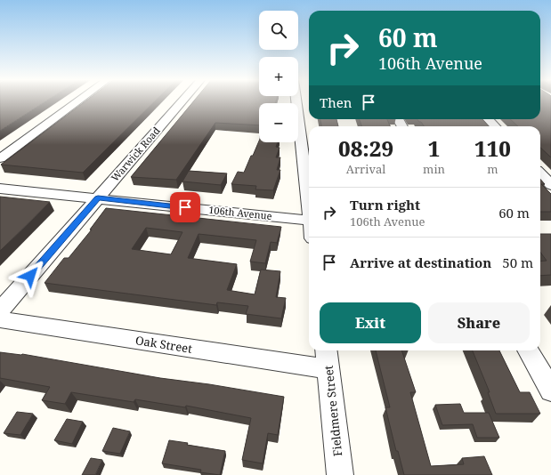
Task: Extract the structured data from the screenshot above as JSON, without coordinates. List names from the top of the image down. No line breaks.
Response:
{"streets":{"street":["Warwick Road","106th Avenue","Oak Street","Fieldmere Street"]},"crossings":[["Warwick Road","106th Avenue"],["Oak Street","Fieldmere Street"]],"page":{"map_buttons":["+","−"],"turn":["60 m","106th Avenue"],"then":"Then","eta":["08:29","Arrival","1","min","110","m"],"list":[{"name":"Turn right","note":"106th Avenue","value":"60 m"},{"name":"Arrive at destination","value":"50 m"}],"buttons":["Exit","Share"]}}
